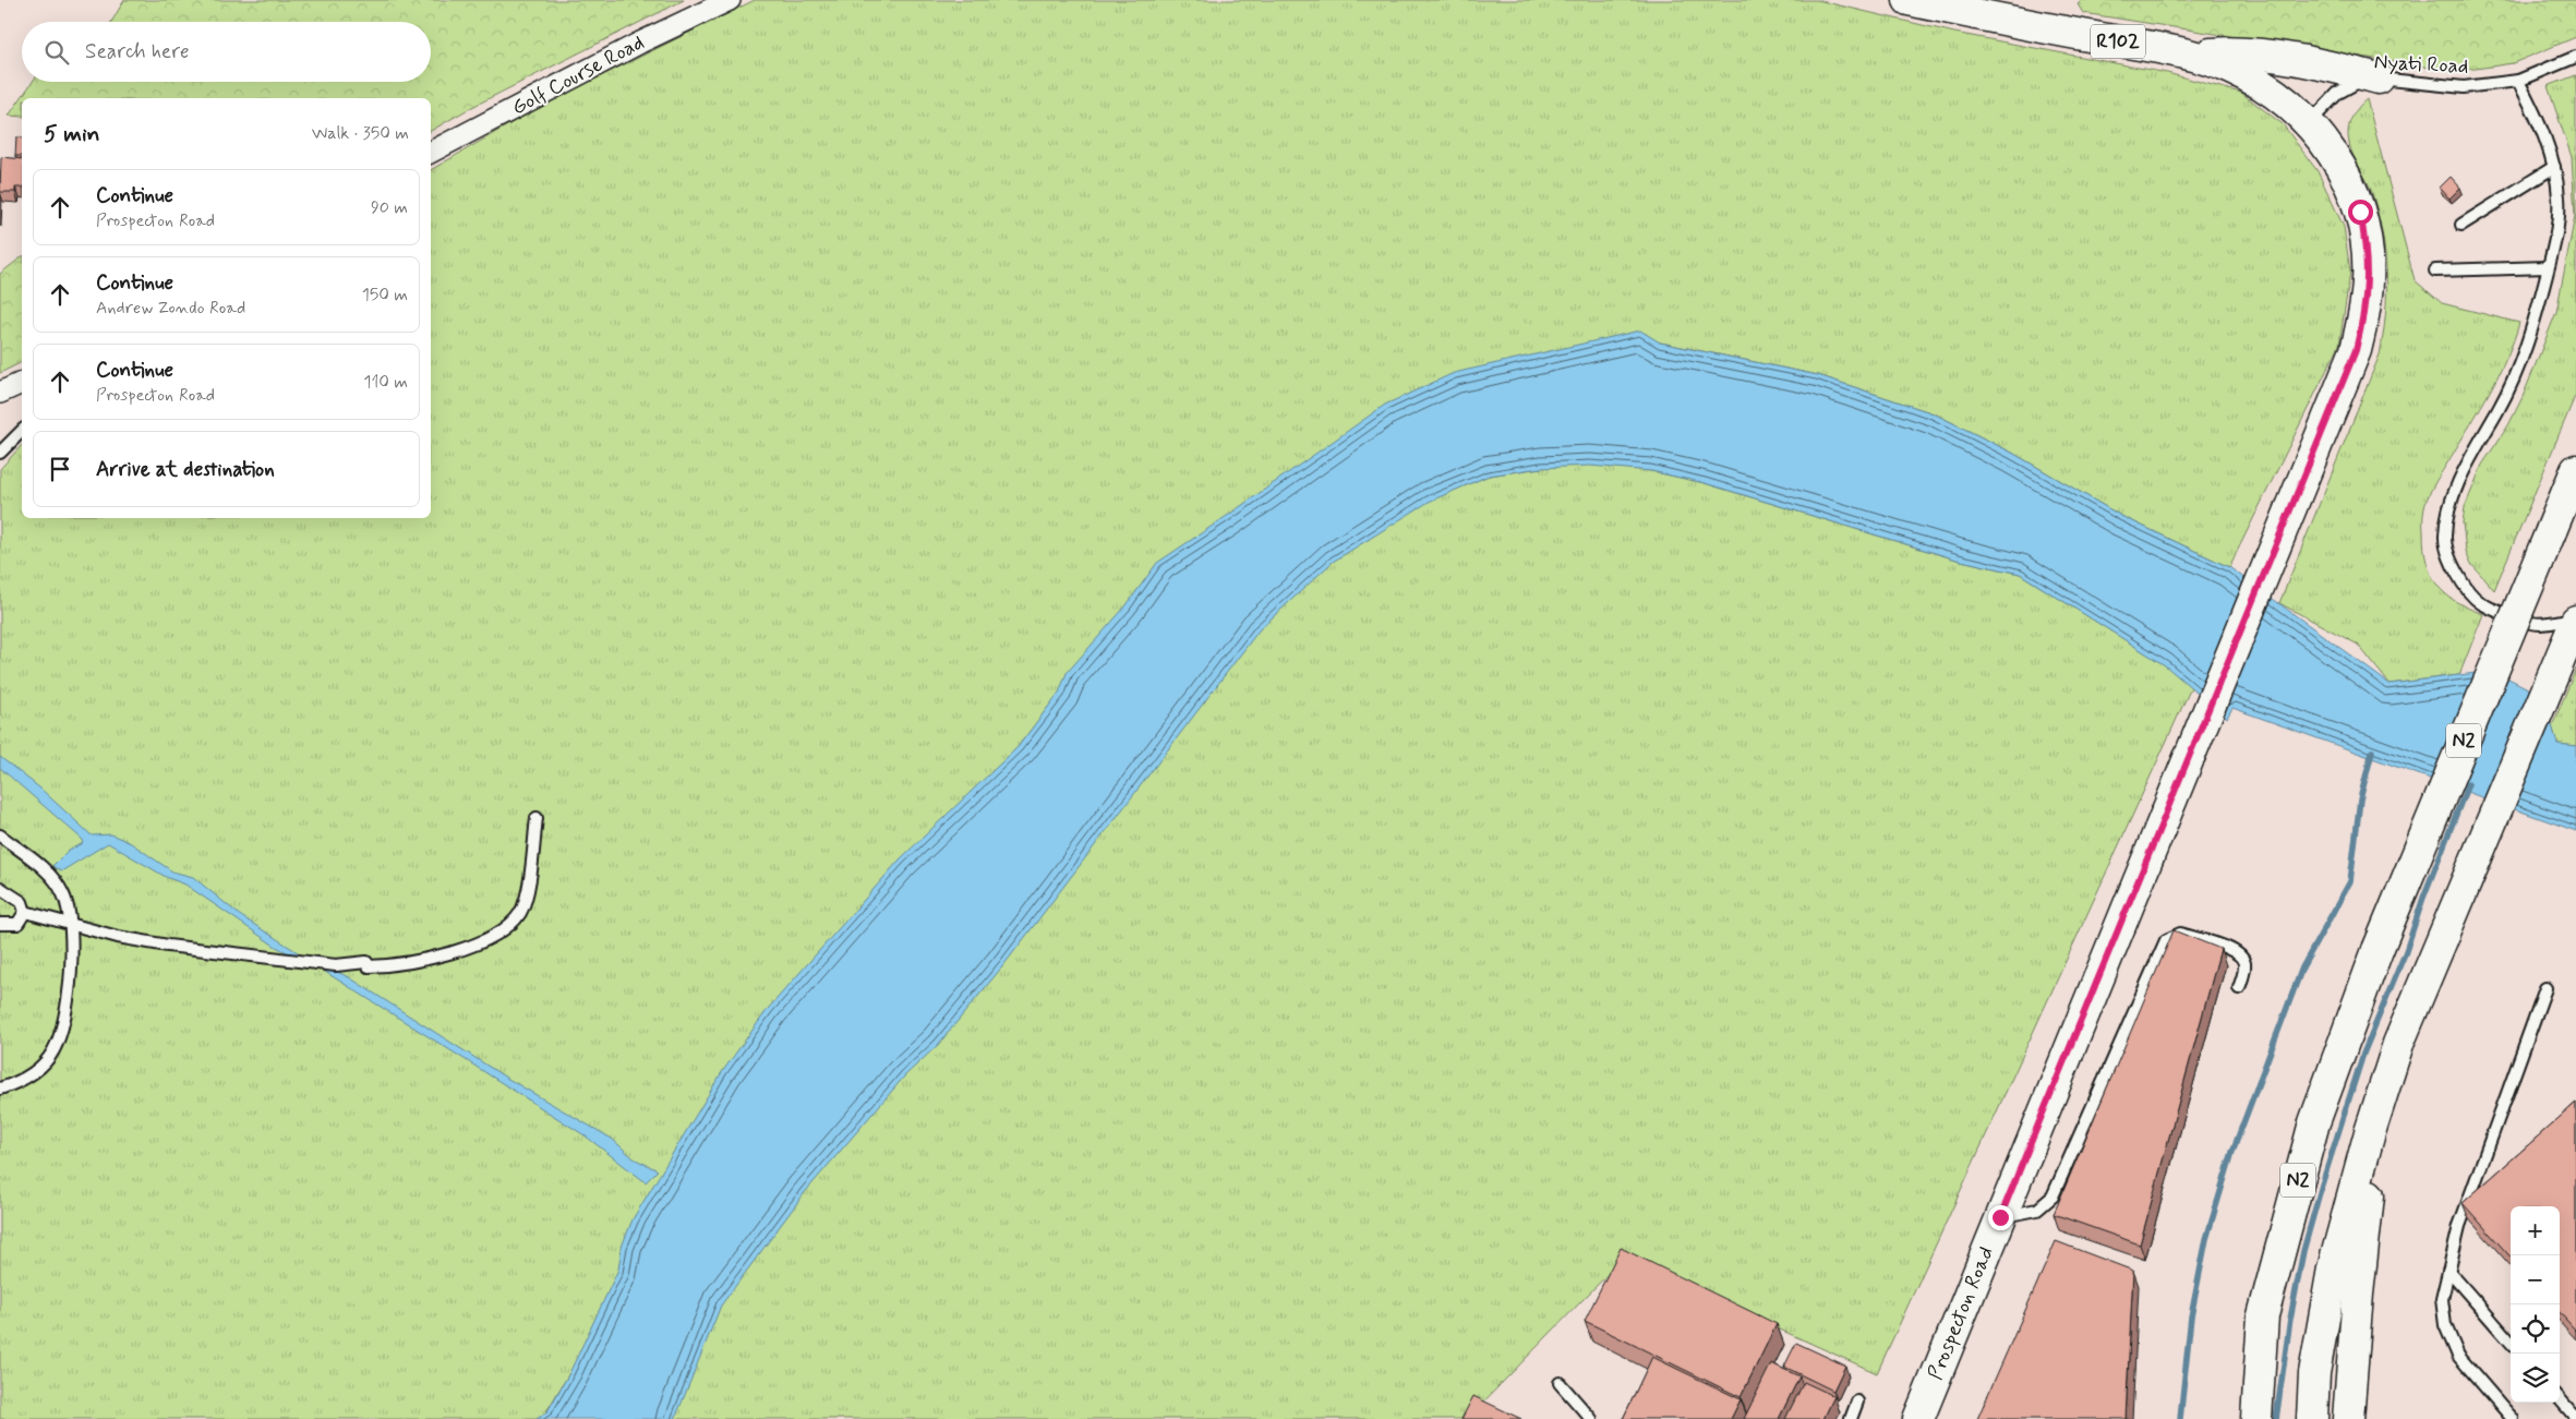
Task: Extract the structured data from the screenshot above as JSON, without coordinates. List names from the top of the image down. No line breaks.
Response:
{"streets":{"main road":["R102","N2","Prospecton Road"],"street":["Golf Course Road"],"lane":["Nyati Road"]},"crossings":[["R102","Nyati Road"],["R102","Prospecton Road"],["Nyati Road","Prospecton Road"]],"page":{"search":"Search here","heading":["5 min","Walk · 350 m"],"list":[["Continue","Prospecton Road","90 m"],["Continue","Andrew Zondo Road","150 m"],["Continue","Prospecton Road","110 m"],"Arrive at destination"],"map_buttons":["+","−"]}}
